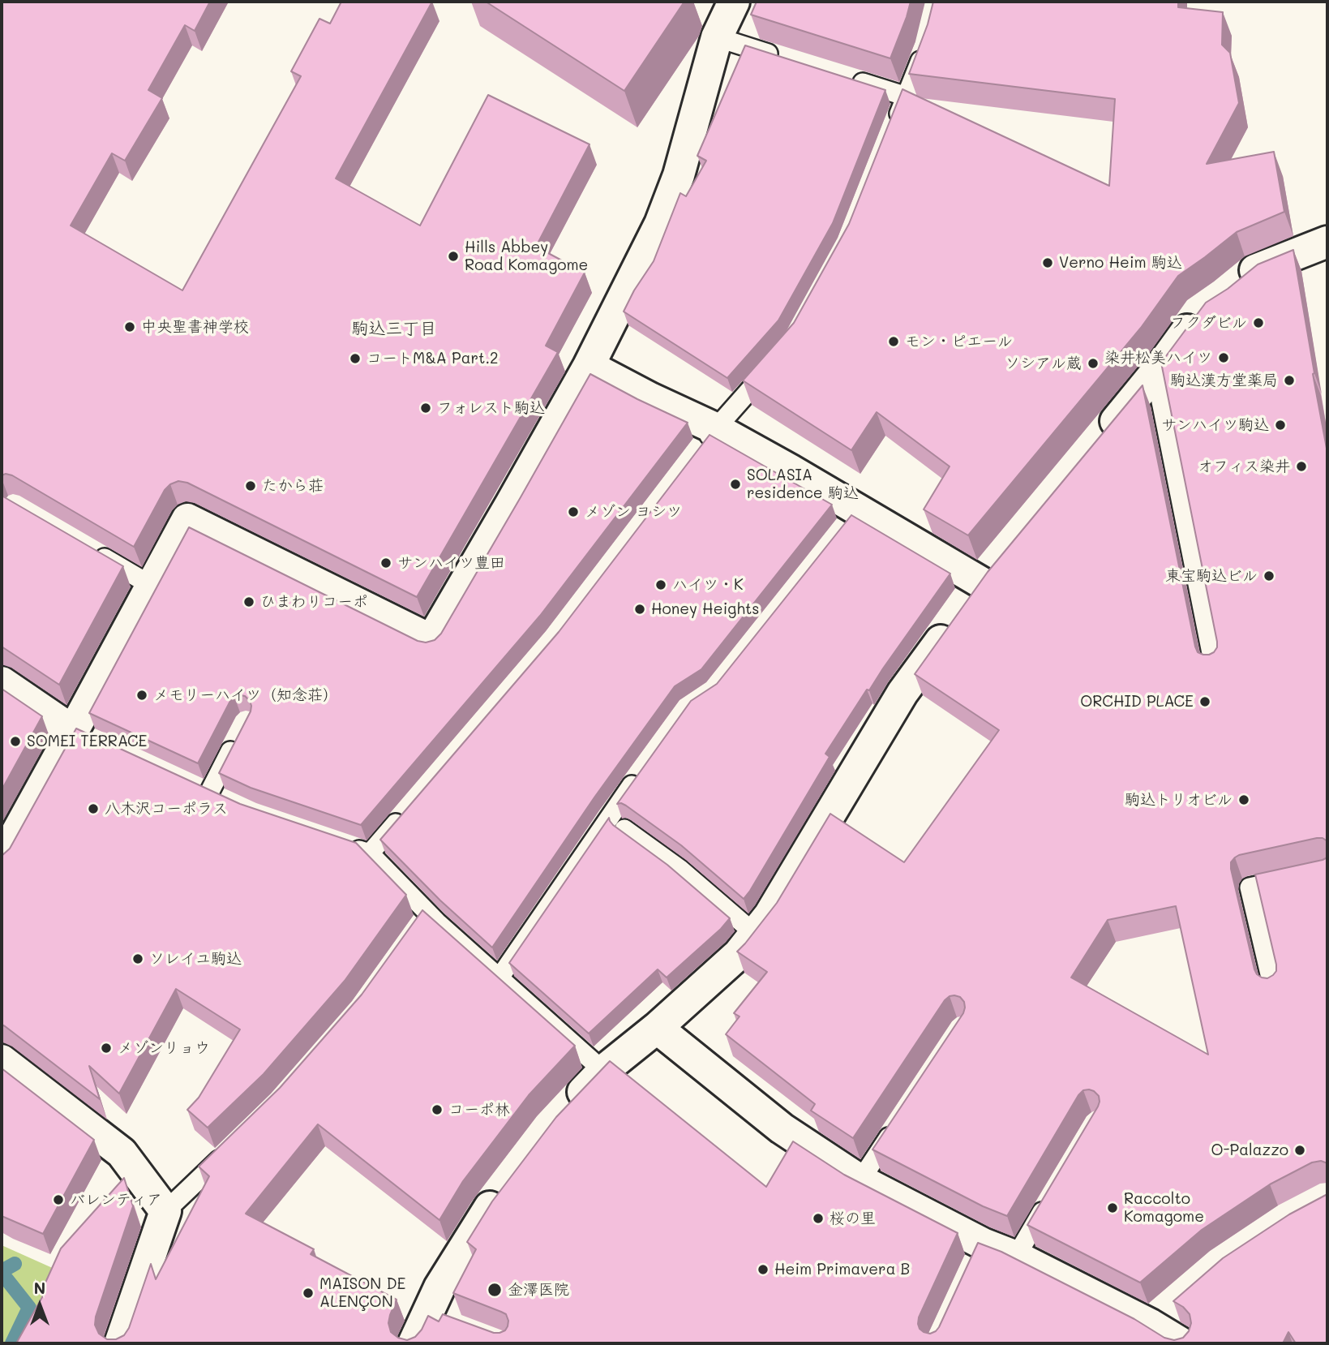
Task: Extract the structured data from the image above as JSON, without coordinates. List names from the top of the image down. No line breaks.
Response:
{"districts":["駒込三丁目"],"places":["Hills Abbey Road Komagome","Verno Heim 駒込","フクダビル","中央聖書神学校","モン・ピエール","染井松美ハイツ","コートM&A Part.2","ソシアル蔵","駒込漢方堂薬局","フォレスト駒込","サンハイツ駒込","オフィス染井","SOLASIA residence 駒込","たから荘","メゾン ヨシツ","サンハイツ豊田","東宝駒込ビル","ハイツ・K","ひまわりコーポ","Honey Heights","メモリーハイツ（知念荘）","ORCHID PLACE","SOMEI TERRACE","駒込トリオビル","八木沢コーポラス","ソレイユ駒込","メゾンリョウ","コーポ林","O-Palazzo","バレンティア","Raccolto Komagome","桜の里","Heim Primavera B","金澤医院","MAISON DE ALENÇON"],"north":"top"}
